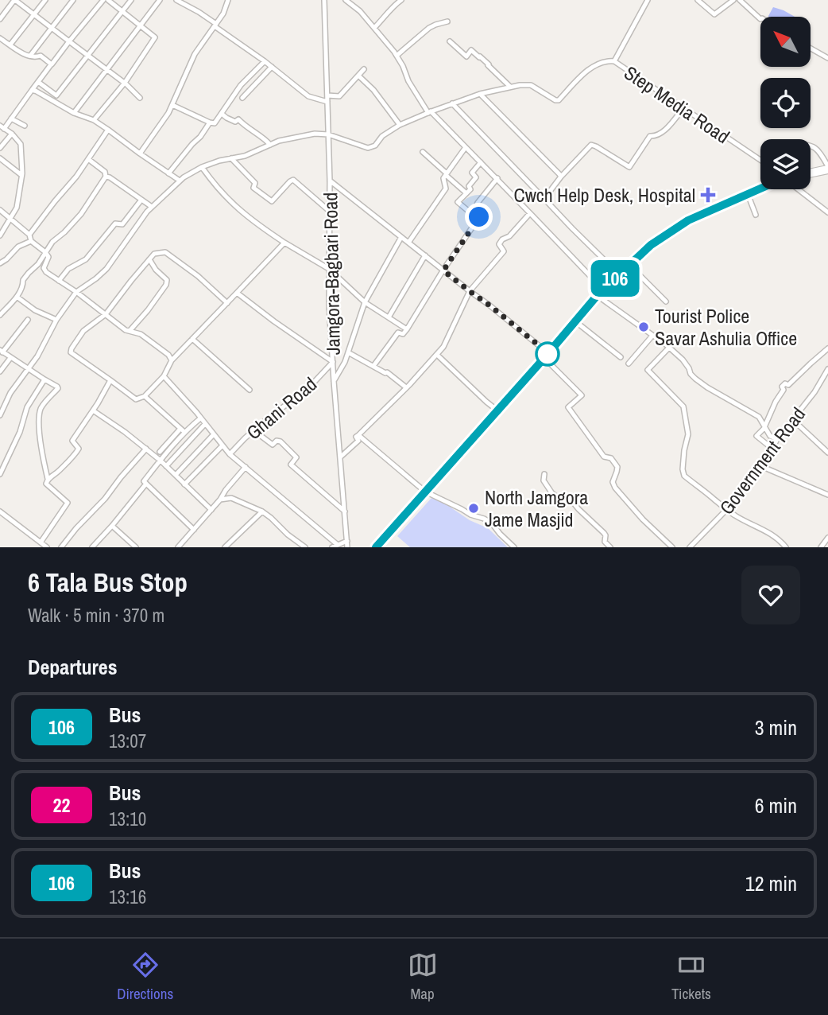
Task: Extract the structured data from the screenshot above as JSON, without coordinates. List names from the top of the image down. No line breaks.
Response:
{"streets":{"street":["Step Media Road","Jamgora-Bagbari Road","Ghani Road","Government Road"]},"crossings":[["Jamgora-Bagbari Road","Ghani Road"]],"places":{"health":["Cwch Help Desk, Hospital"],"other":["Tourist Police Savar Ashulia Office","North Jamgora Jame Masjid"]},"lines":["bus line 106"],"north":"top left","page":{"on_map":"106","heading":[["6 Tala Bus Stop","Walk · 5 min · 370 m"],"Departures"],"list":[{"mark":"106","name":"Bus","note":"13:07","value":"3 min"},{"mark":"22","name":"Bus","note":"13:10","value":"6 min"},{"mark":"106","name":"Bus","note":"13:16","value":"12 min"}],"tabs":["Directions","Map","Tickets"]}}
